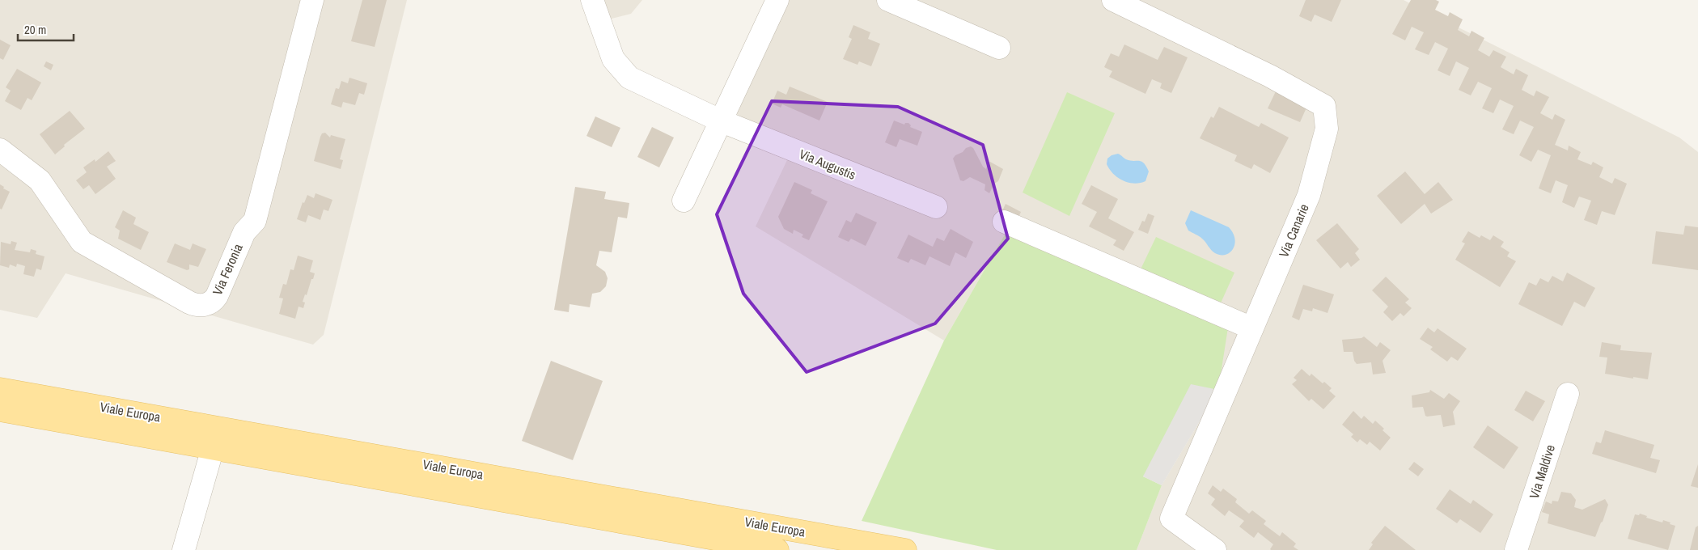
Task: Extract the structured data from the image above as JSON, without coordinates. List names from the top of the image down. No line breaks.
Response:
{"streets":{"main road":["Viale Europa"],"street":["Via Augustis","Via Canarie","Via Feronia","Via Maldive"]},"scale_bar":"20 m"}
